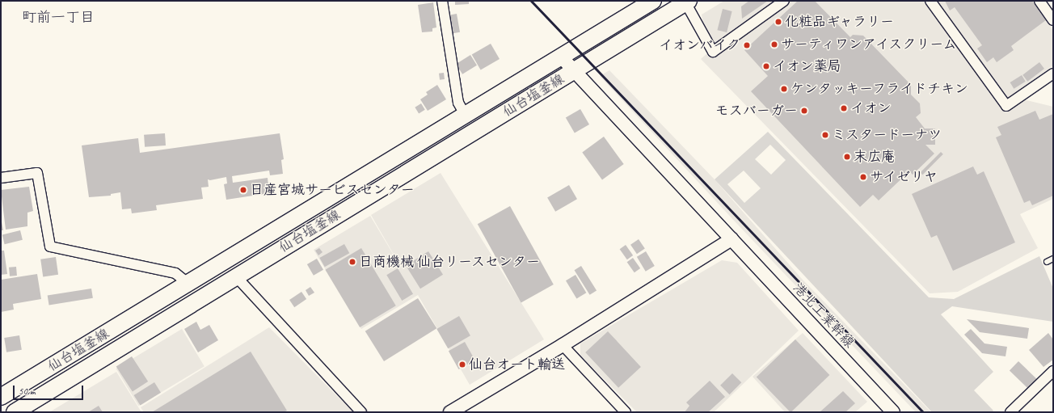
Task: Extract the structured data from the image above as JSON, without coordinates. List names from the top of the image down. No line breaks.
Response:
{"streets":{"main road":["仙台塩釜線"],"street":["港北工業幹線"]},"crossings":[["仙台塩釜線","港北工業幹線"]],"districts":["町前一丁目"],"places":["化粧品ギャラリー","サーティワンアイスクリーム","イオンバイク","イオン薬局","ケンタッキーフライドチキン","イオン","モスバーガー","ミスタードーナツ","末広庵","サイゼリヤ","日産宮城サービスセンター","日商機械 仙台リースセンター","仙台オート輸送"],"scale_bar":"50 m"}
